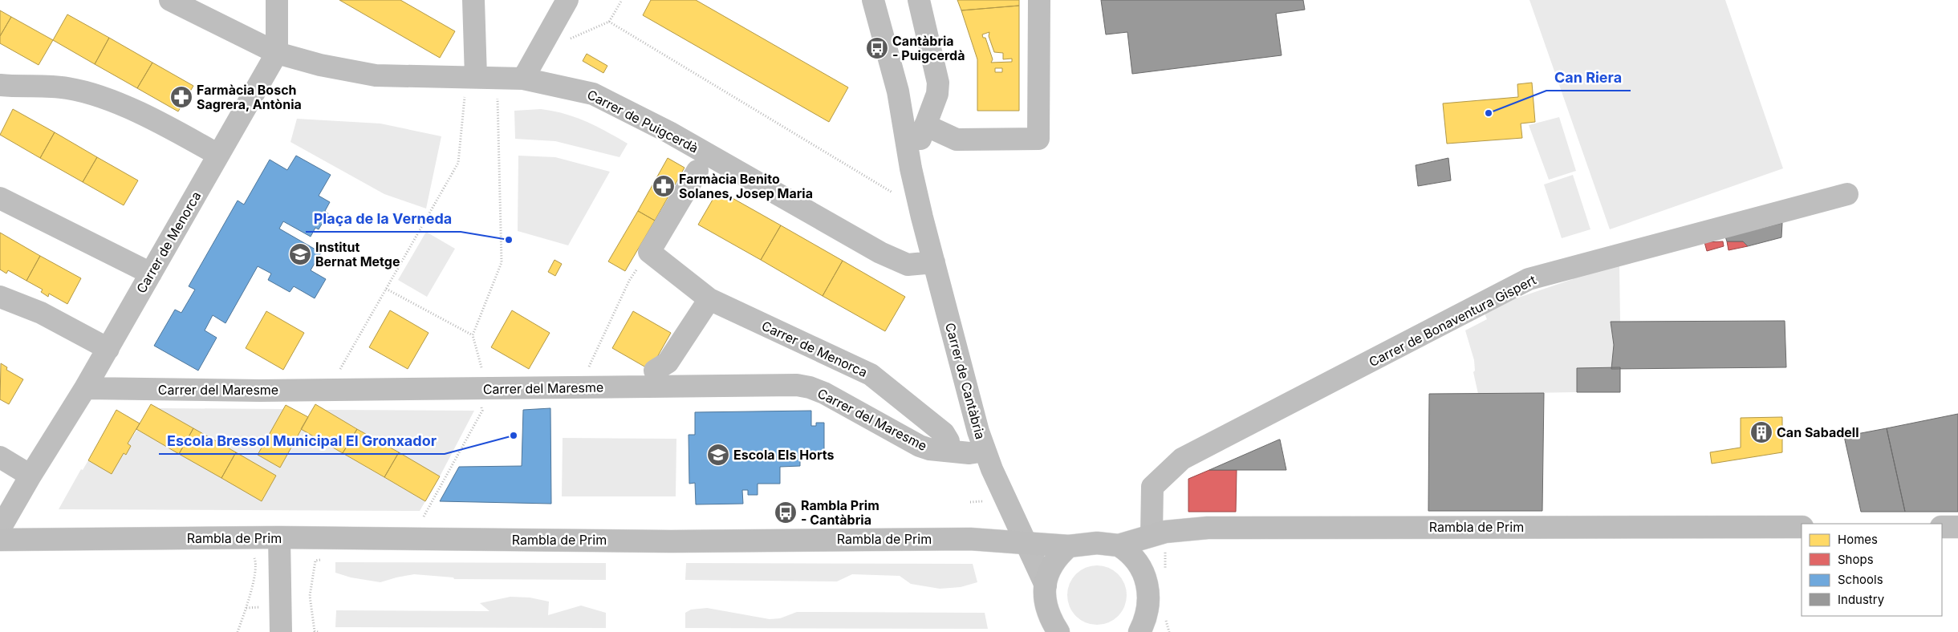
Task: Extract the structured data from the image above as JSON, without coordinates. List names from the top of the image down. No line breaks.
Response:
{"streets":{"main road":["Rambla de Prim"],"street":["Carrer de Puigcerdà","Carrer de Menorca","Carrer de Bonaventura Gispert","Carrer de Cantàbria","Carrer del Maresme"]},"crossings":[["Carrer de Puigcerdà","Carrer de Menorca"],["Carrer de Puigcerdà","Carrer de Cantàbria"],["Carrer de Menorca","Carrer del Maresme"],["Carrer de Bonaventura Gispert","Rambla de Prim"],["Carrer de Cantàbria","Carrer del Maresme"],["Carrer de Cantàbria","Rambla de Prim"]],"places":{"bus stop":["Cantàbria - Puigcerdà","Rambla Prim - Cantàbria"],"pharmacy":["Farmàcia Bosch Sagrera, Antònia","Farmàcia Benito Solanes, Josep Maria"],"other":["Can Riera","Plaça de la Verneda","Escola Bressol Municipal El Gronxador"],"school or university":["Institut Bernat Metge","Escola Els Horts"],"building":["Can Sabadell"]},"legend":["Homes","Shops","Schools","Industry"]}
